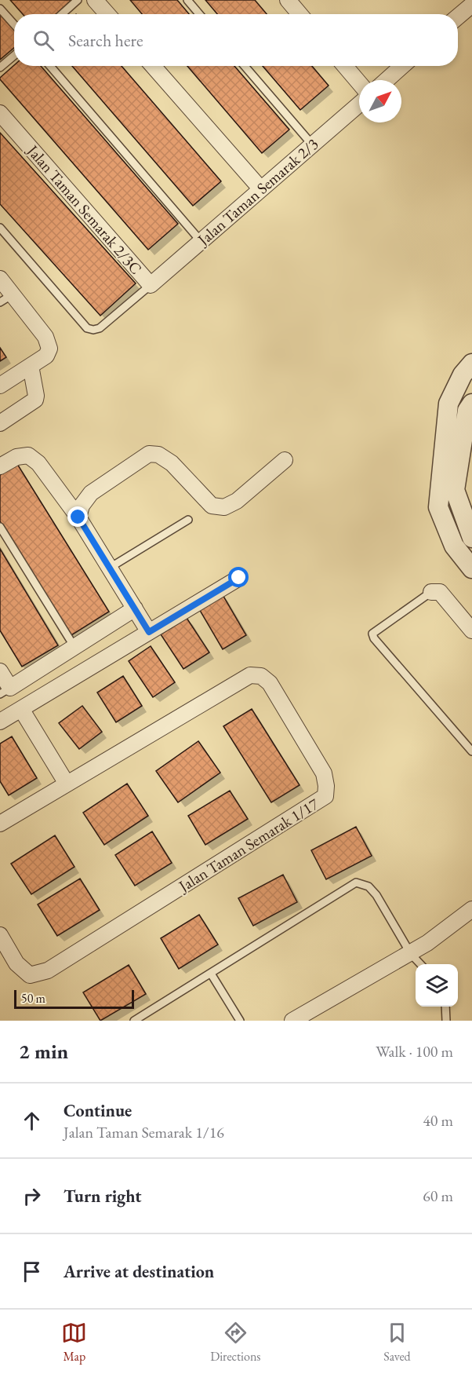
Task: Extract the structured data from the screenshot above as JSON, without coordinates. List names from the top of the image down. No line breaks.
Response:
{"streets":{"street":["Jalan Taman Semarak 2/3","Jalan Taman Semarak 2/3C","Jalan Taman Semarak 1/17"]},"crossings":[["Jalan Taman Semarak 2/3","Jalan Taman Semarak 2/3C"]],"scale_bar":"50 m","north":"top right","page":{"search":"Search here","scale":"50 m","heading":["2 min","Walk · 100 m"],"list":[["Continue","Jalan Taman Semarak 1/16","40 m"],["Turn right","60 m"],"Arrive at destination"],"nav":["Map","Directions","Saved"]}}
